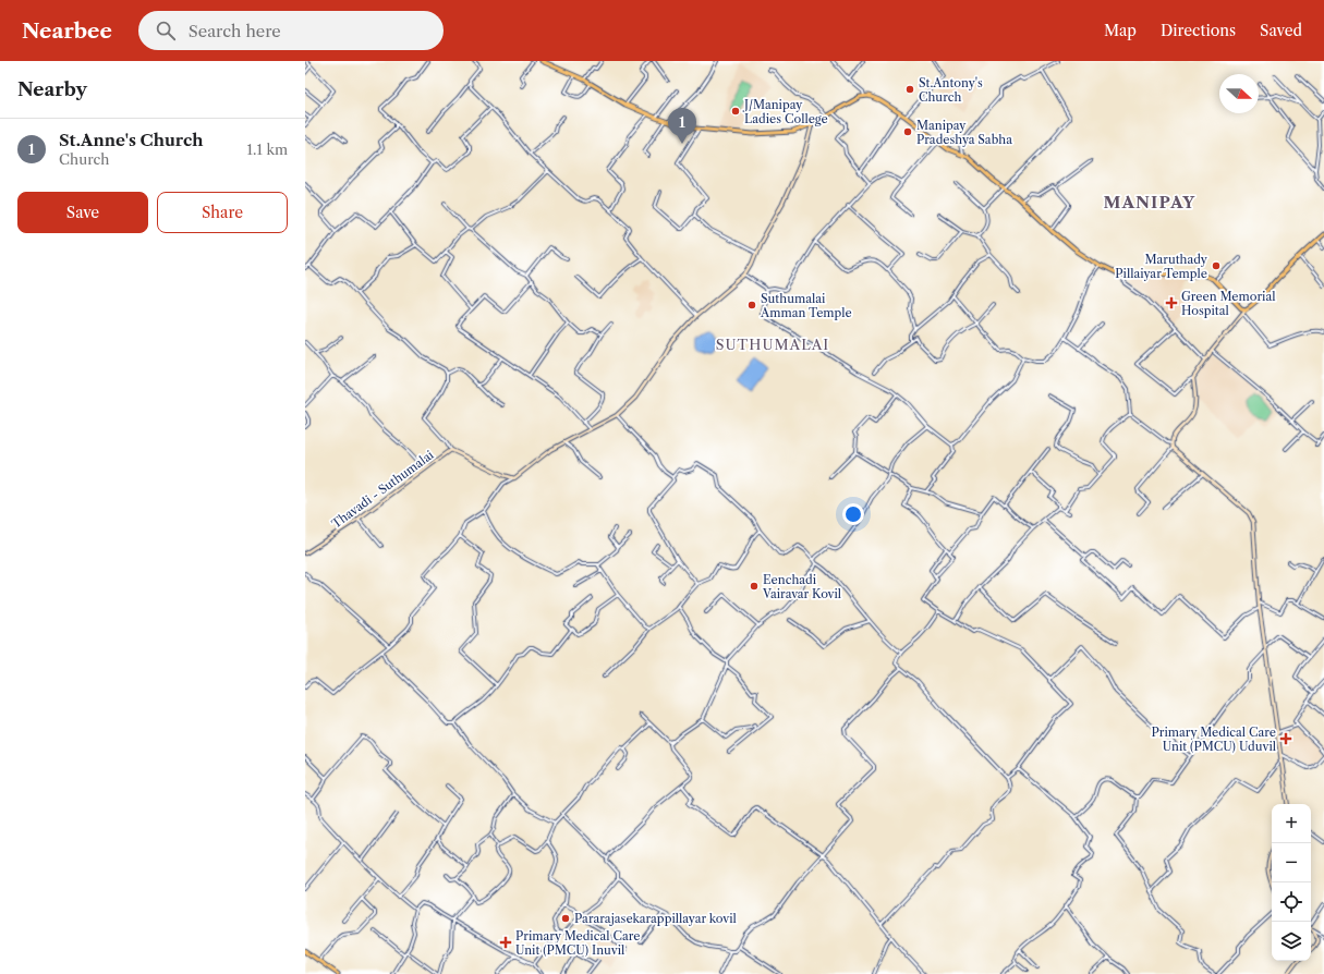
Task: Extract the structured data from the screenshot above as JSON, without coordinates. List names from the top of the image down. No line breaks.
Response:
{"streets":{"main road":["Thavadi - Suthumalai"]},"districts":["MANIPAY","SUTHUMALAI"],"places":{"other":["St.Antony's Church","J/Manipay Ladies College","Manipay Pradeshya Sabha","Maruthady Pillaiyar Temple","Suthumalai Amman Temple","Eenchadi Vairavar Kovil","Pararajasekarappillayar kovil"],"health":["Green Memorial Hospital","Primary Medical Care Unit (PMCU) Uduvil","Primary Medical Care Unit (PMCU) Inuvil"]},"north":"right","page":{"header":"Nearbee","search":"Search here","nav":["Map","Directions","Saved"],"heading":"Nearby","pins":"1","list":[{"mark":"1","name":"St.Anne's Church","note":"Church","value":"1.1 km"}],"buttons":["Save","Share"],"map_buttons":["+","−"]}}
